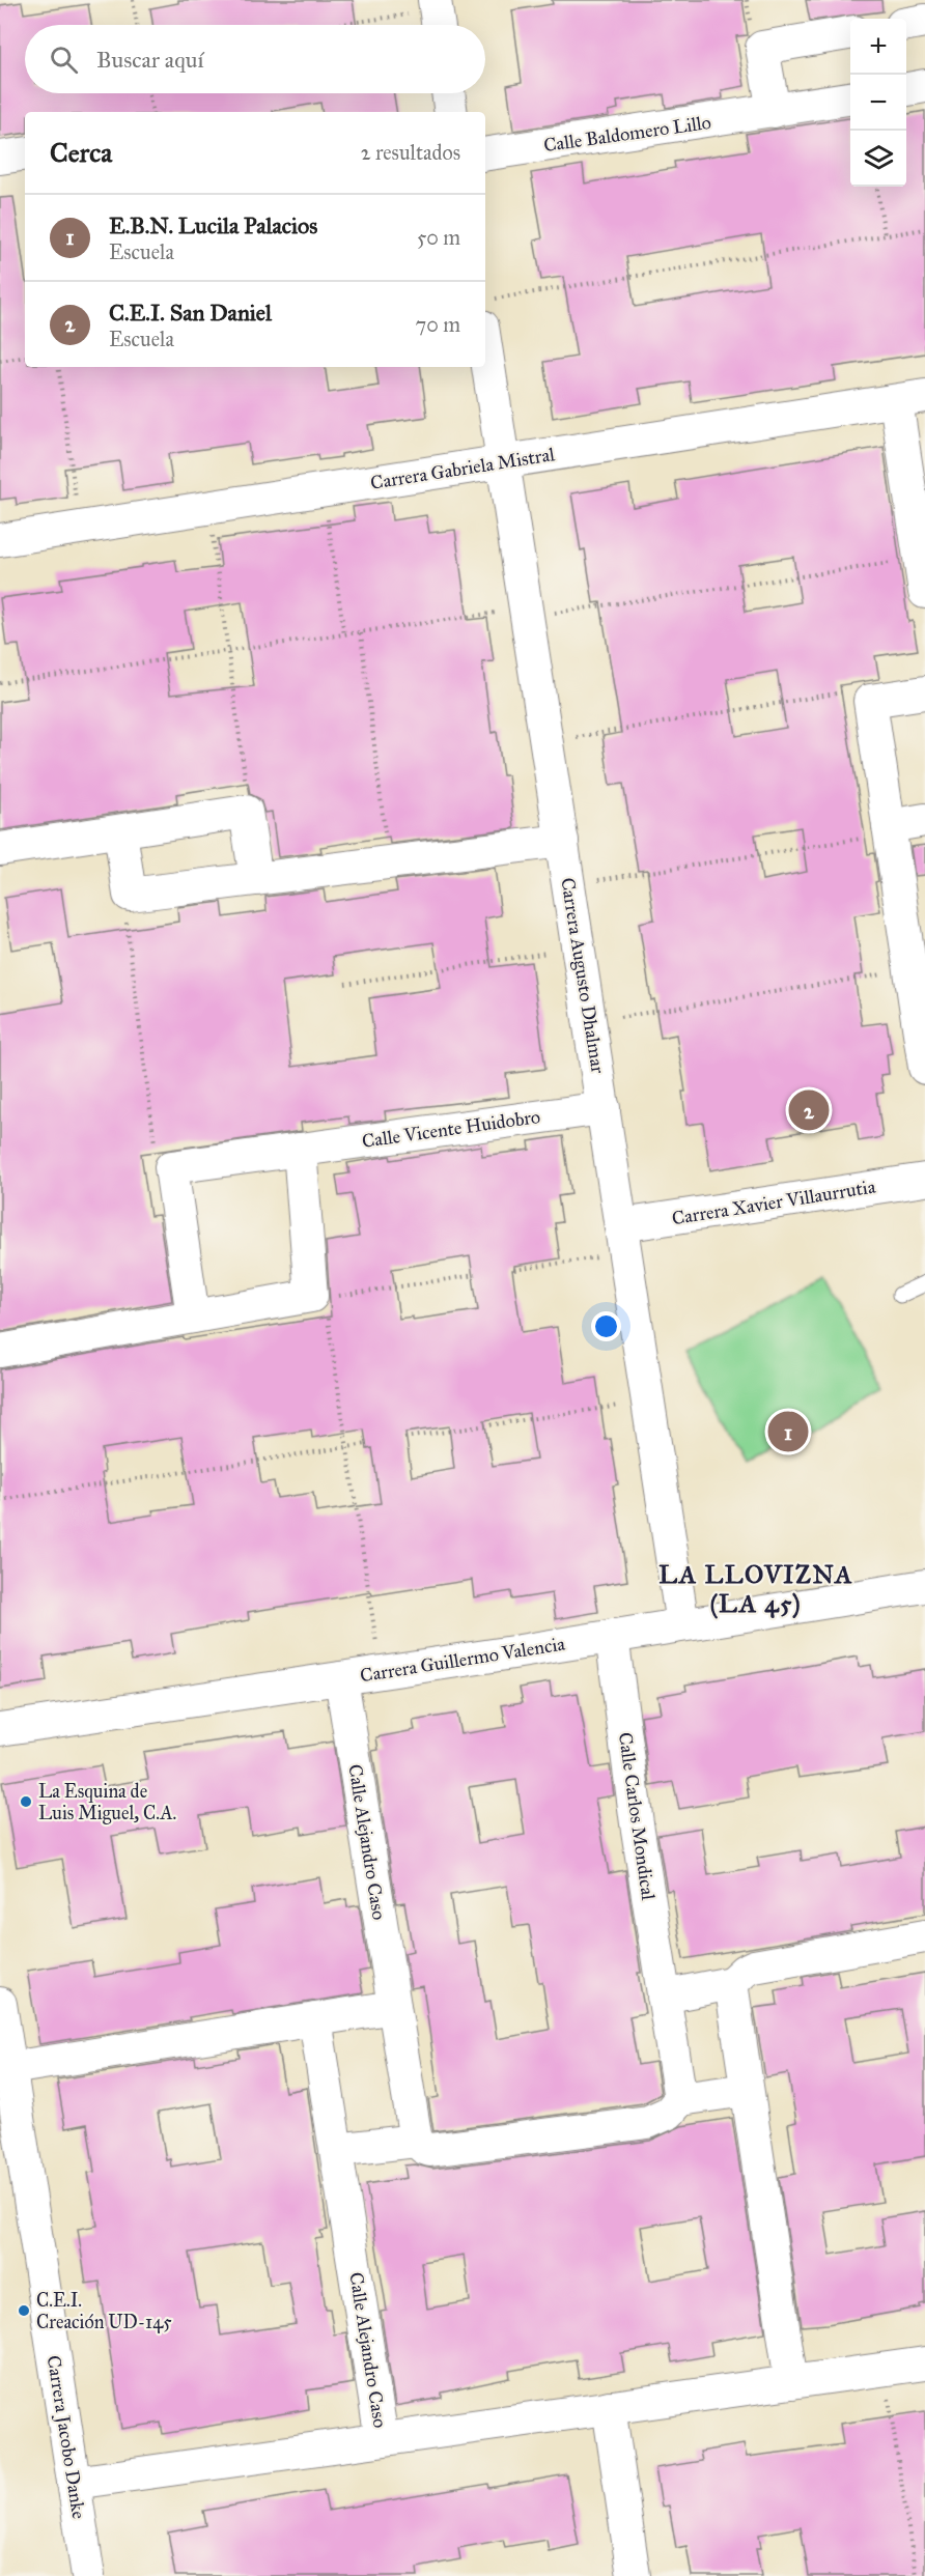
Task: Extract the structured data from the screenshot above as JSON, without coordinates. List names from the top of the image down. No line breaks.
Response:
{"streets":{"street":["Calle Baldomero Lillo","Carrera Gabriela Mistral","Carrera Augusto Dhalmar","Calle Vicente Huidobro","Carrera Xavier Villaurrutia","Carrera Guillermo Valencia","Calle Carlos Mondical","Calle Alejandro Caso","Carrera Jacobo Danke"]},"crossings":[["Carrera Gabriela Mistral","Carrera Augusto Dhalmar"],["Carrera Augusto Dhalmar","Calle Vicente Huidobro"],["Carrera Augusto Dhalmar","Carrera Xavier Villaurrutia"],["Carrera Augusto Dhalmar","Carrera Guillermo Valencia"],["Carrera Guillermo Valencia","Calle Carlos Mondical"],["Carrera Guillermo Valencia","Calle Alejandro Caso"]],"districts":["LA LLOVIZNA (LA 45)"],"places":["La Esquina de Luis Miguel, C.A.","C.E.I. Creación UD-145"],"page":{"map_buttons":["+","−"],"search":"Buscar aquí","heading":["Cerca","2 resultados"],"list":[{"mark":"1","name":"E.B.N. Lucila Palacios","note":"Escuela","value":"50 m"},{"mark":"2","name":"C.E.I. San Daniel","note":"Escuela","value":"70 m"}],"pins":["2","1"]}}
